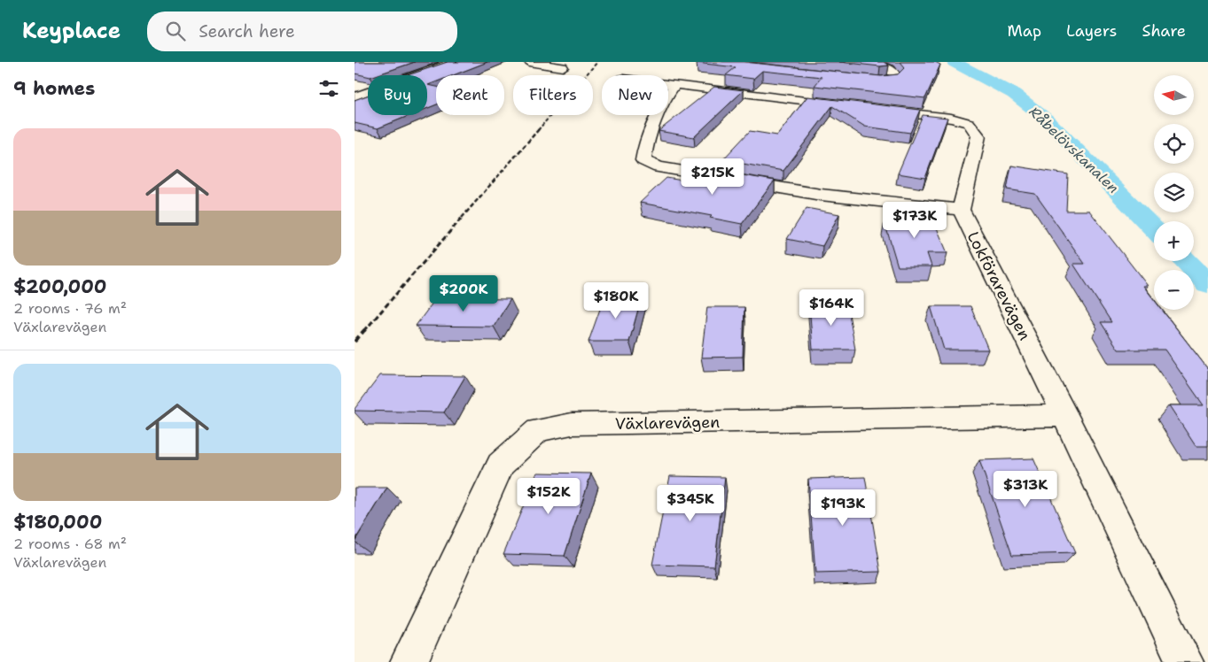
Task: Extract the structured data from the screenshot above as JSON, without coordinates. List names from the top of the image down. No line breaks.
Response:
{"streets":{"street":["Lokförarevägen","Växlarevägen"]},"crossings":[["Lokförarevägen","Växlarevägen"]],"water":["Råbelövskanalen"],"north":"left","page":{"header":"Keyplace","search":"Search here","nav":["Map","Layers","Share"],"heading":"9 homes","map_buttons":["+","−"],"chip":["Buy","Rent","Filters","New"],"list":[{"name":"$200,000","note":"2 rooms · 76 m² · Växlarevägen"},{"name":"$180,000","note":"2 rooms · 68 m² · Växlarevägen"}],"price":["$215K","$173K","$200K","$180K","$164K","$313K","$152K","$345K","$193K"]}}
